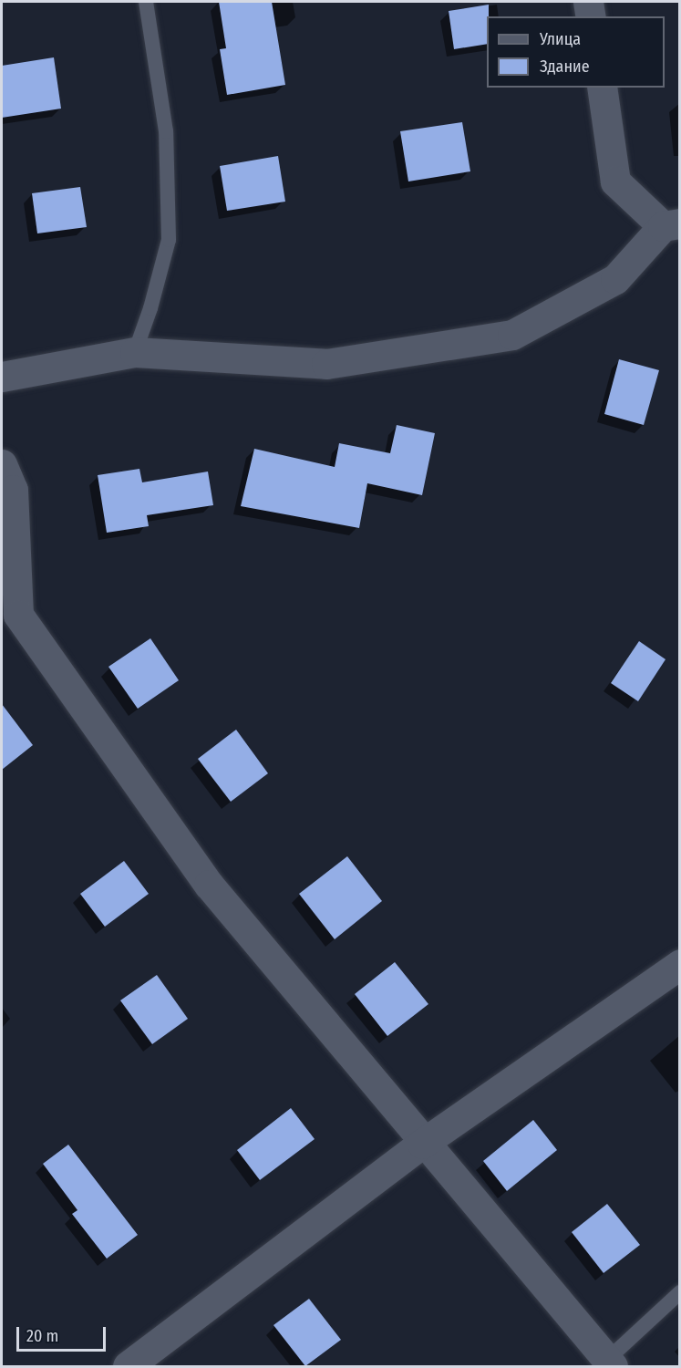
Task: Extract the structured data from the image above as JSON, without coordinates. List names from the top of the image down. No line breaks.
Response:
{"legend":["Улица","Здание"],"scale_bar":"20 m"}
